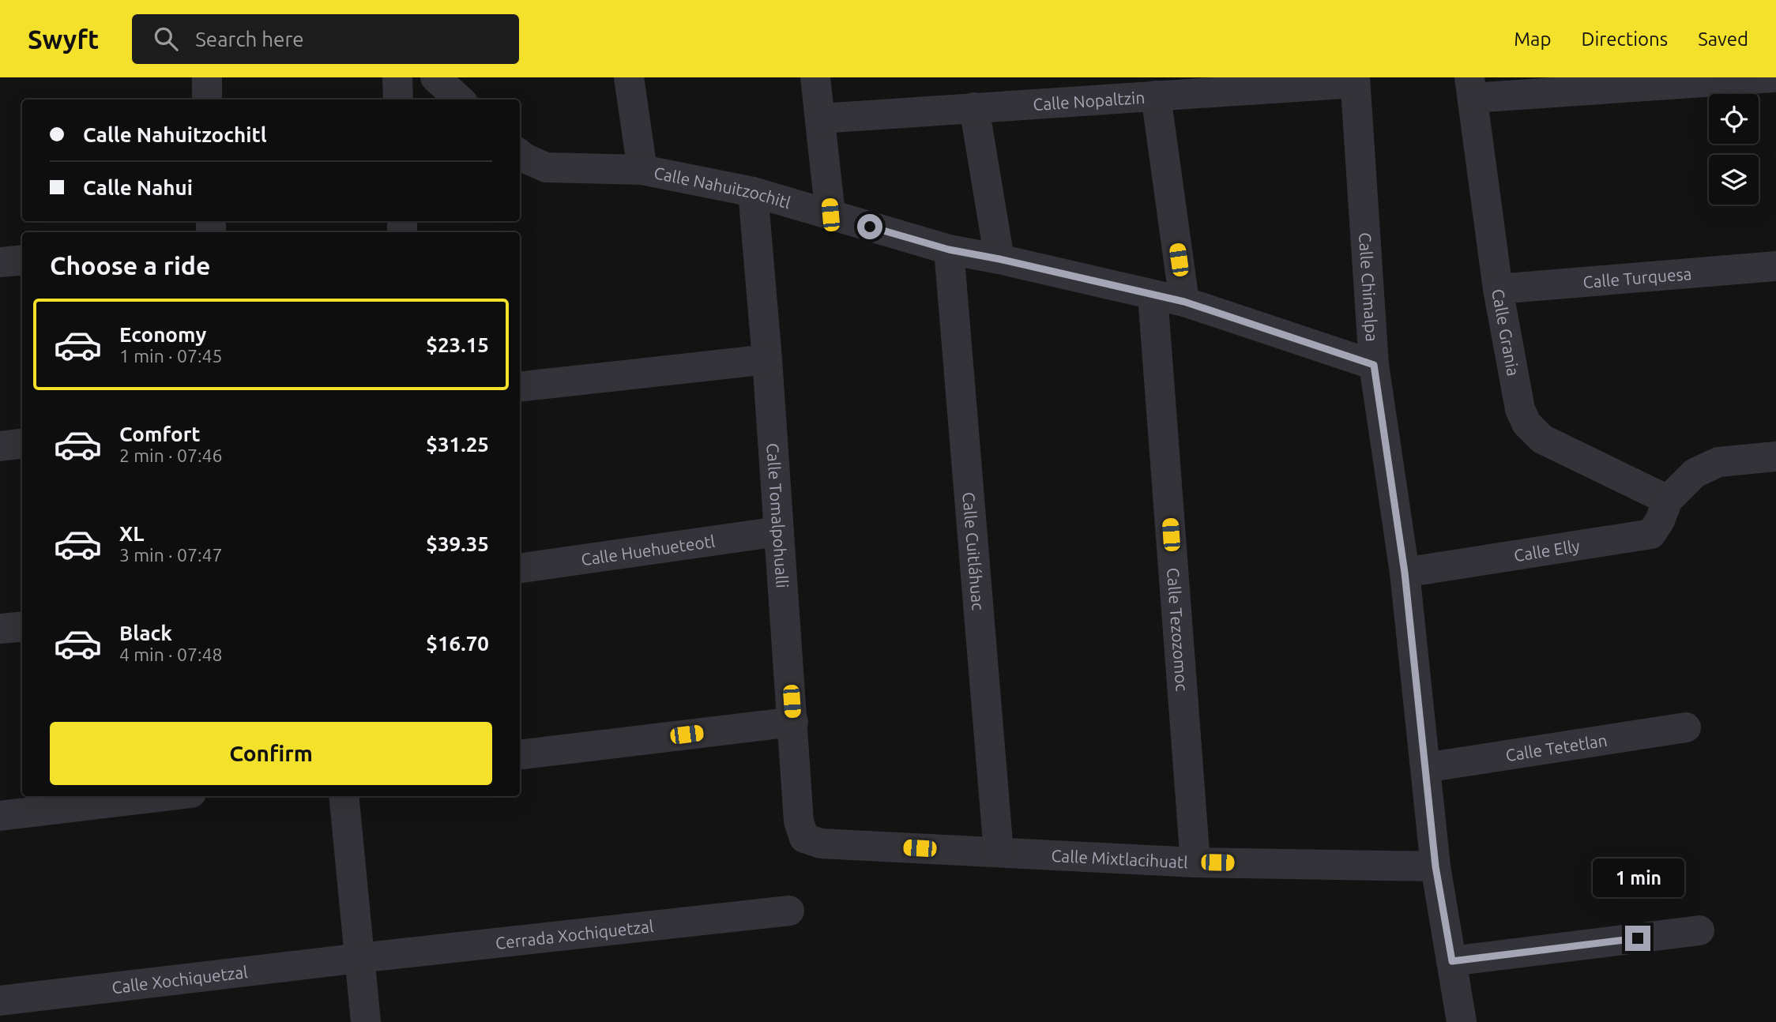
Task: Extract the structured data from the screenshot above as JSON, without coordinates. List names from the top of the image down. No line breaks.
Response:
{"streets":{"street":["Calle Nopaltzin","Calle Nahuitzochitl","Calle Turquesa","Calle Chimalpa","Calle Grania","Calle Tomalpohualli","Calle Huehueteotl","Calle Elly","Calle Cuitláhuac","Calle Tezozomoc","Calle Tetetlan","Calle Mixtlacihuatl","Cerrada Xochiquetzal","Calle Xochiquetzal"]},"crossings":[["Calle Nopaltzin","Calle Chimalpa"],["Calle Nahuitzochitl","Calle Chimalpa"],["Calle Nahuitzochitl","Calle Tomalpohualli"],["Calle Nahuitzochitl","Calle Cuitláhuac"],["Calle Nahuitzochitl","Calle Tezozomoc"],["Calle Turquesa","Calle Grania"],["Calle Chimalpa","Calle Elly"],["Calle Chimalpa","Calle Tetetlan"],["Calle Chimalpa","Calle Mixtlacihuatl"],["Calle Grania","Calle Elly"],["Calle Tomalpohualli","Calle Huehueteotl"],["Calle Tomalpohualli","Calle Mixtlacihuatl"],["Calle Cuitláhuac","Calle Mixtlacihuatl"],["Calle Tezozomoc","Calle Mixtlacihuatl"],["Cerrada Xochiquetzal","Calle Xochiquetzal"]],"page":{"header":"Swyft","search":"Search here","nav":["Map","Directions","Saved"],"banner":["Calle Nahuitzochitl","Calle Nahui"],"heading":"Choose a ride","list":[{"name":"Economy","note":"1 min · 07:45","value":"$23.15"},{"name":"Comfort","note":"2 min · 07:46","value":"$31.25"},{"name":"XL","note":"3 min · 07:47","value":"$39.35"},{"name":"Black","note":"4 min · 07:48","value":"$16.70"}],"buttons":"Confirm","bubble":"1 min"}}
